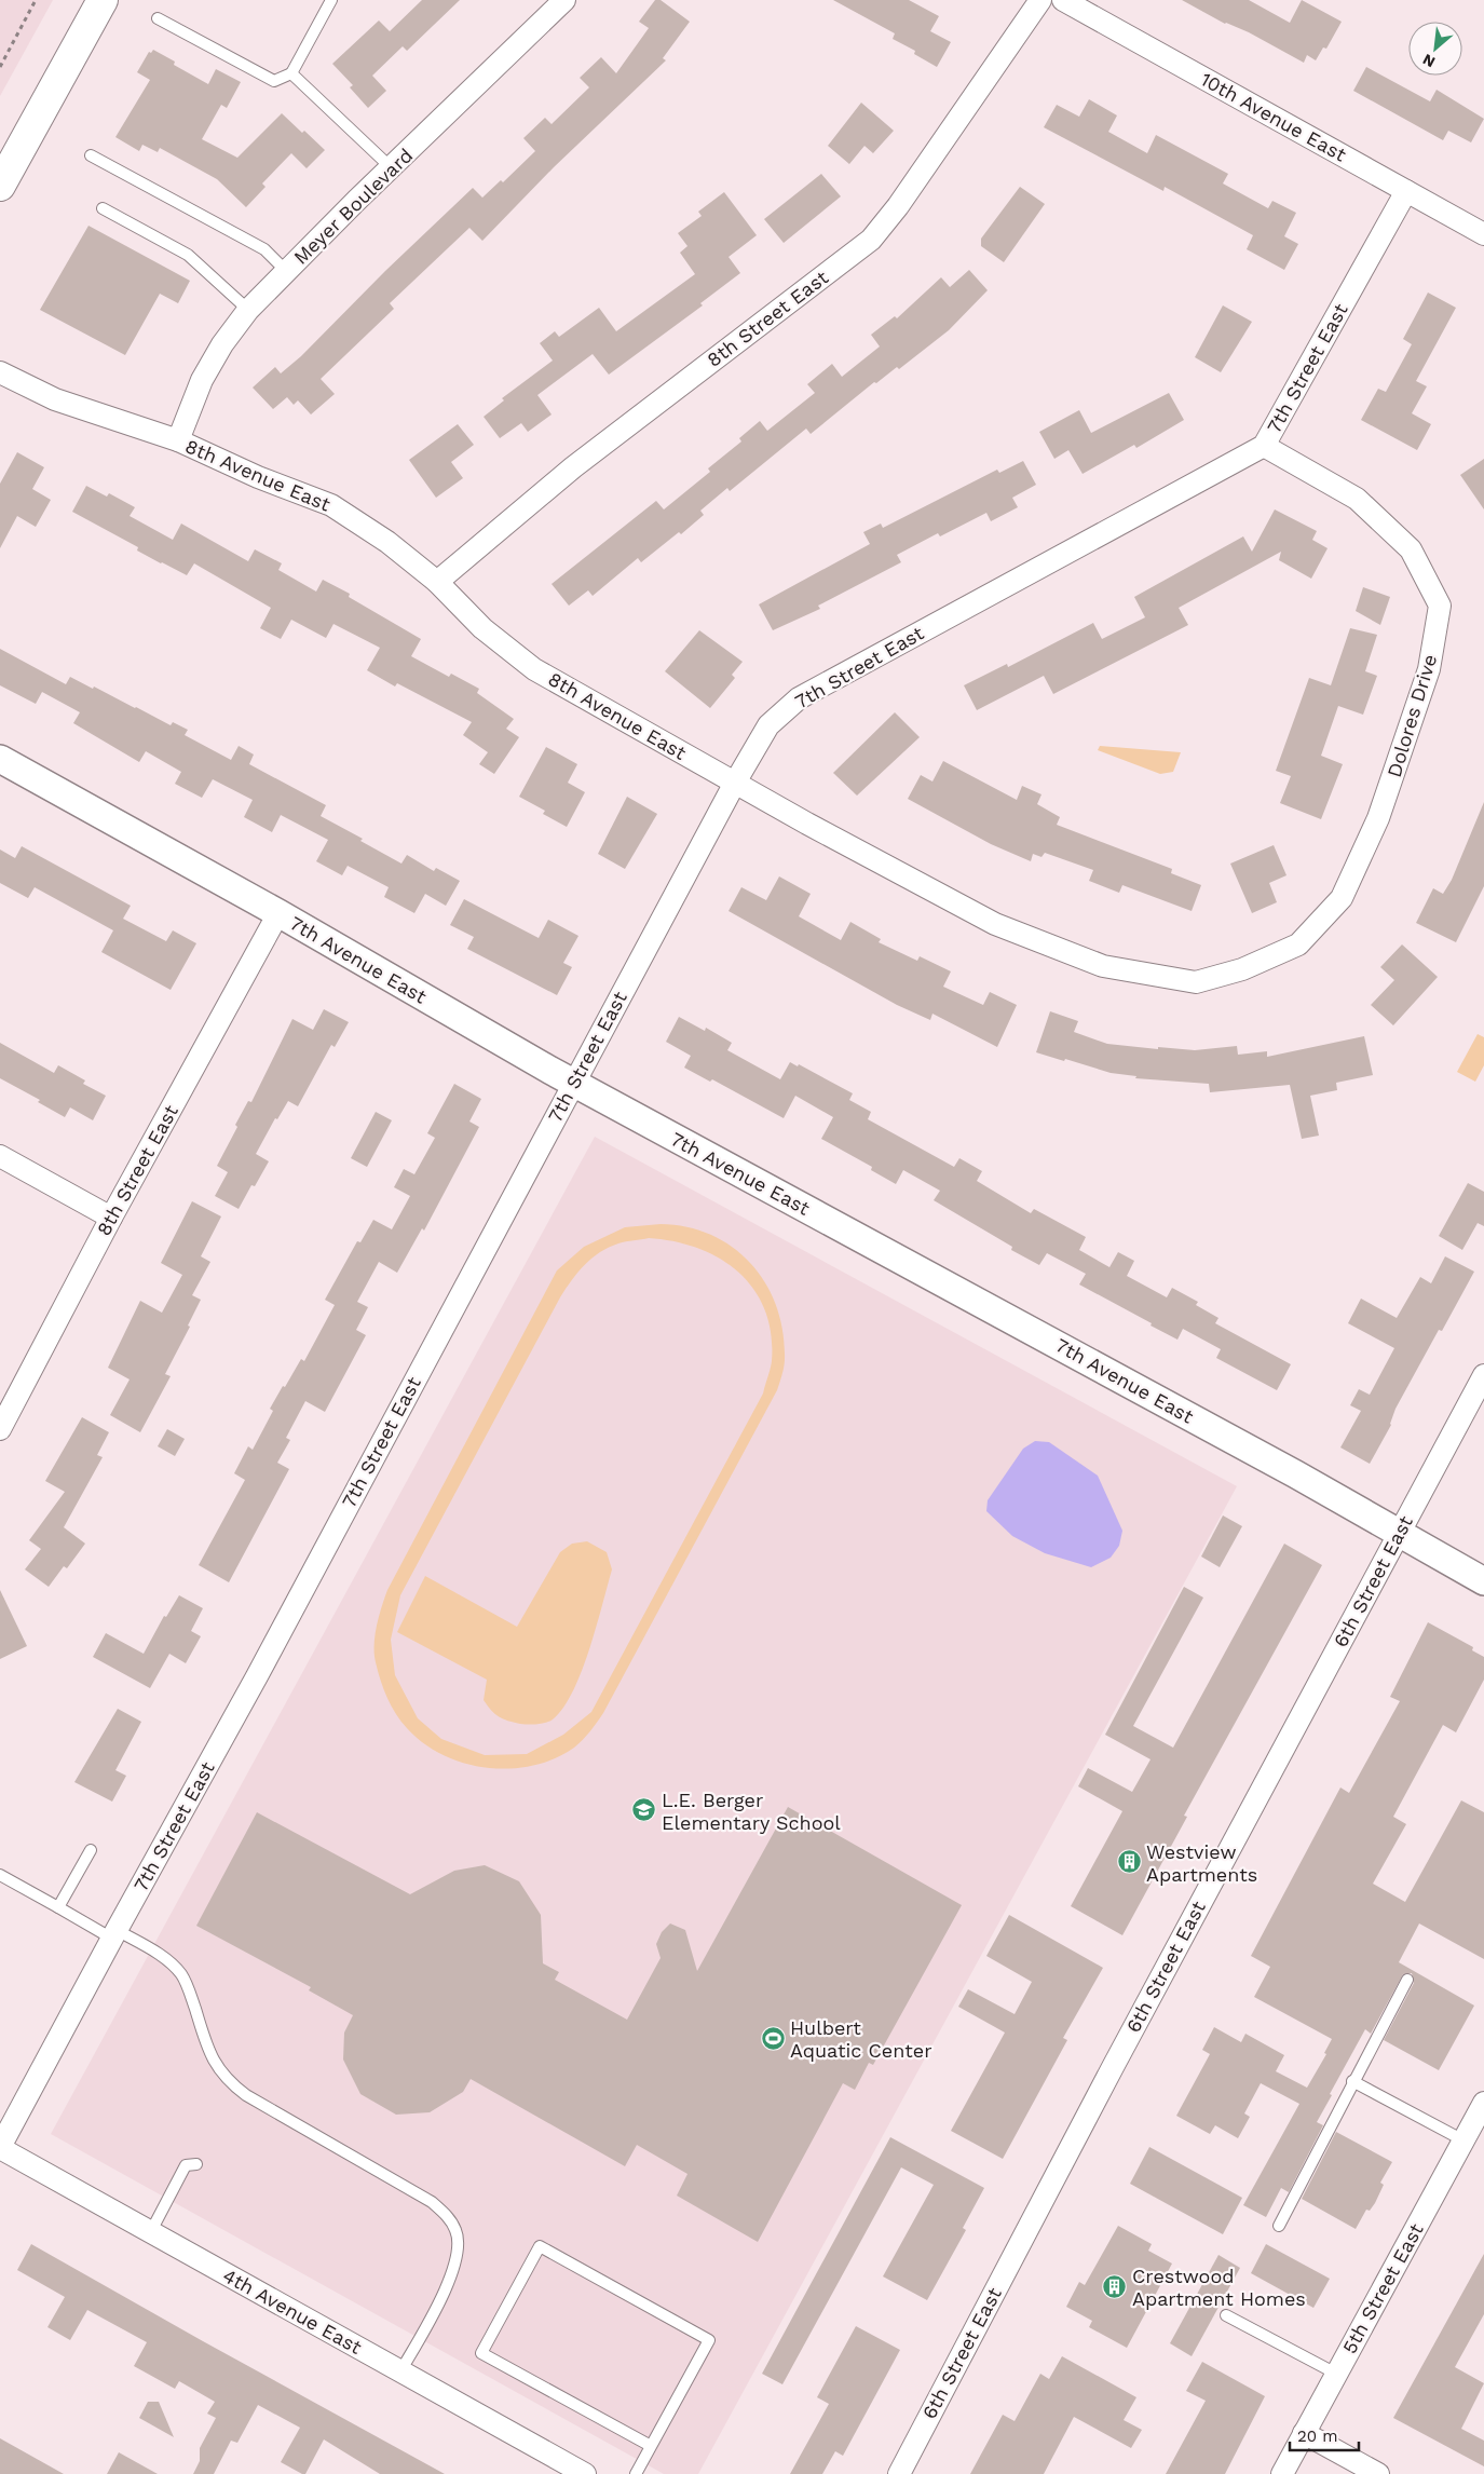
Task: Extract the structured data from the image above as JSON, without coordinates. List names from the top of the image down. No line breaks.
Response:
{"streets":{"street":["10th Avenue East","Meyer Boulevard","8th Street East","7th Street East","8th Avenue East","Dolores Drive","7th Avenue East","6th Street East","5th Street East","4th Avenue East"]},"crossings":[["10th Avenue East","7th Street East"],["Meyer Boulevard","8th Avenue East"],["8th Street East","8th Avenue East"],["8th Street East","7th Avenue East"],["7th Street East","8th Avenue East"],["7th Street East","Dolores Drive"],["7th Street East","7th Avenue East"],["7th Street East","4th Avenue East"],["8th Avenue East","Dolores Drive"],["7th Avenue East","6th Street East"]],"places":{"school or university":["L.E. Berger Elementary School"],"building":["Westview Apartments","Crestwood Apartment Homes"],"sports":["Hulbert Aquatic Center"]},"scale_bar":"20 m","north":"bottom left"}
